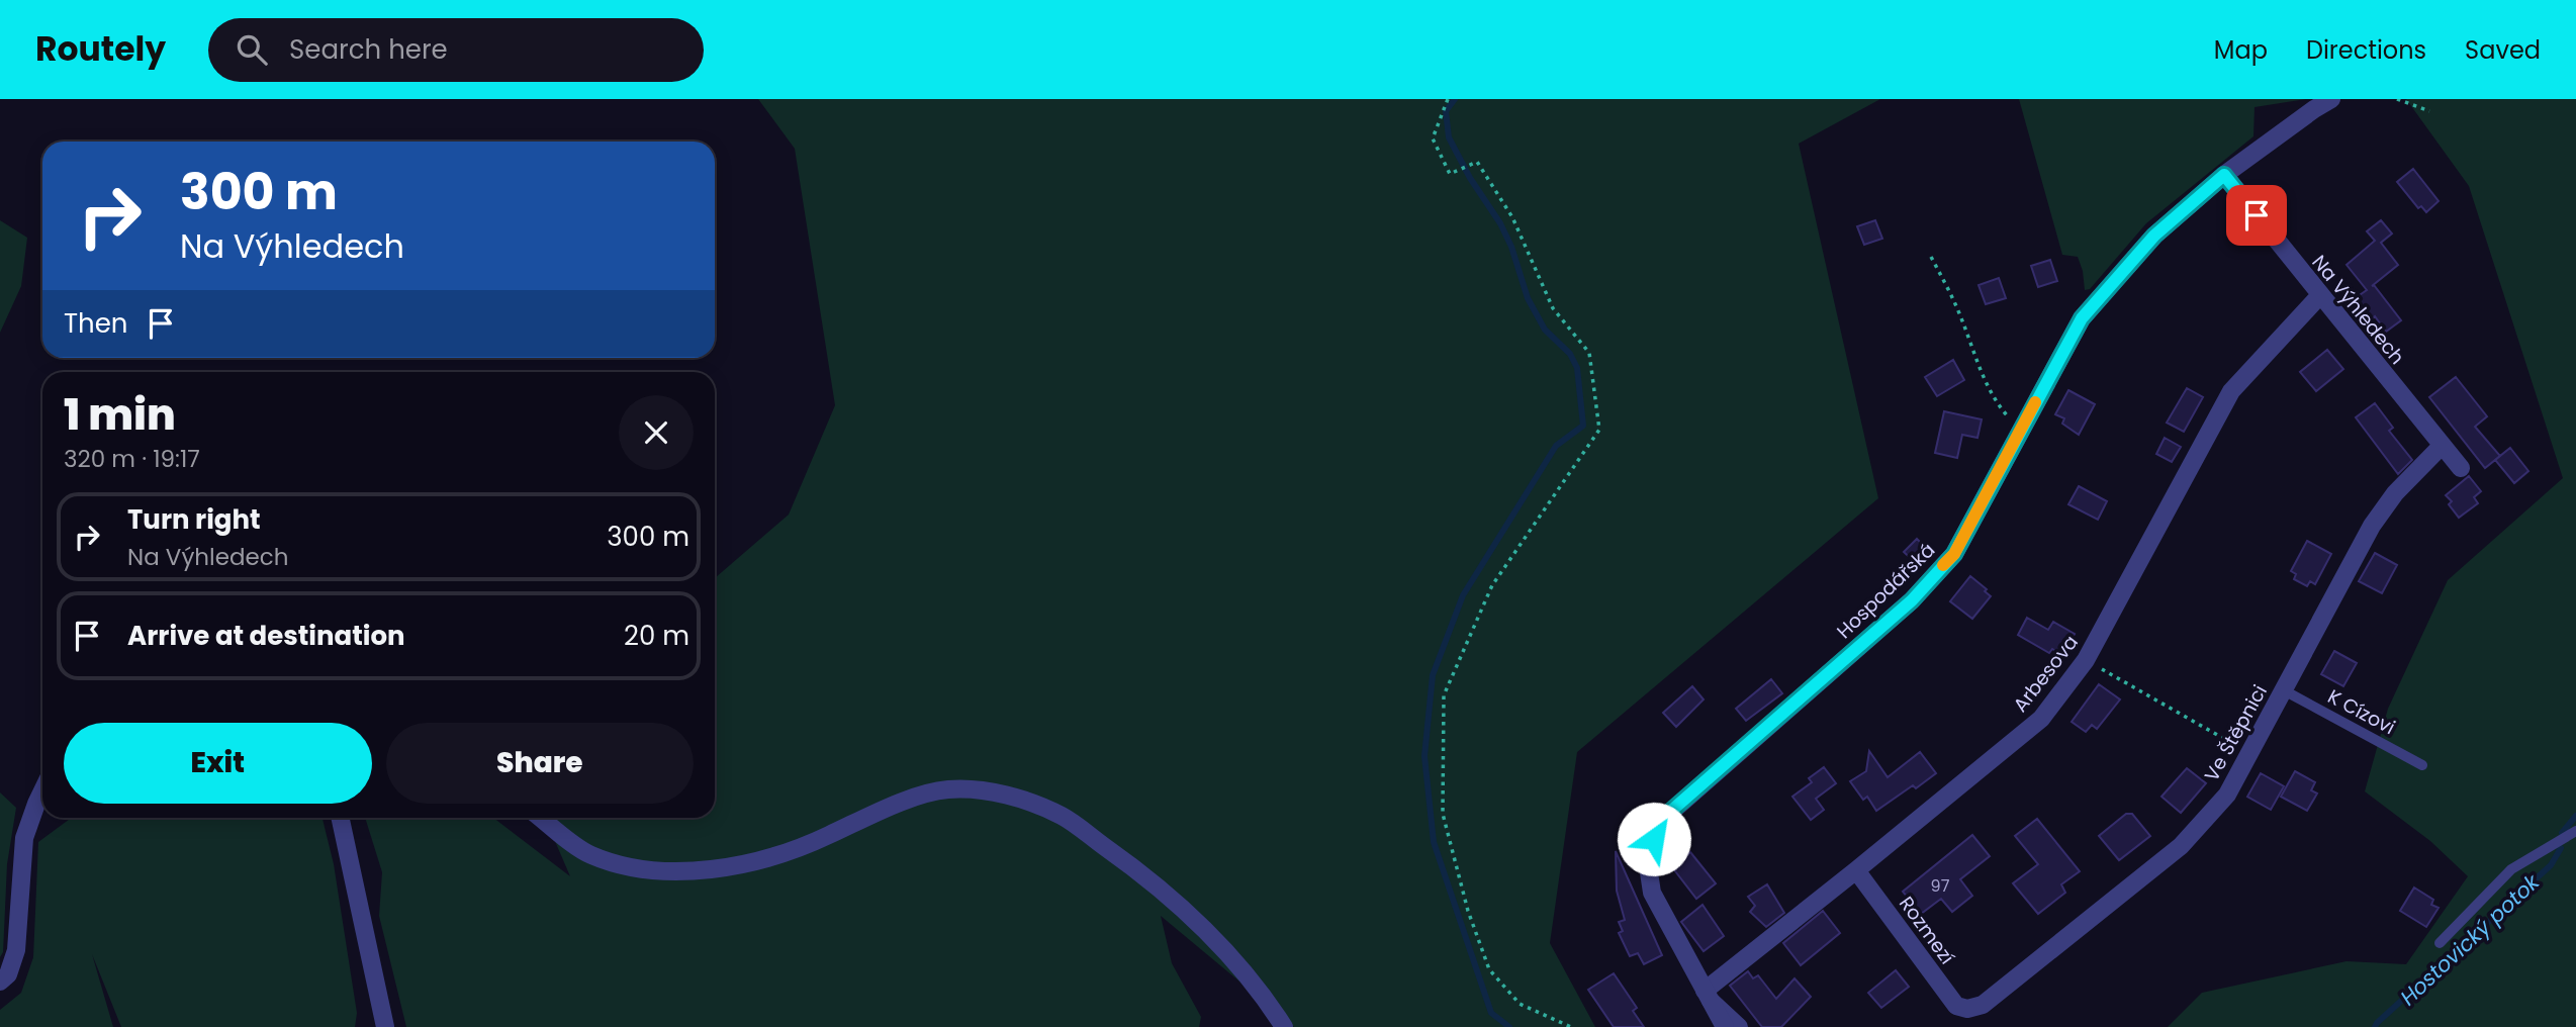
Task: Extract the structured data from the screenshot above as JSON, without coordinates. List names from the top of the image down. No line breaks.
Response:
{"streets":{"street":["Na Výhledech","Hospodářská","Arbesova","Ve Štěpnici","Rozmezí"],"lane":["K Cízovi"]},"crossings":[["Na Výhledech","Hospodářská"],["Na Výhledech","Arbesova"],["Na Výhledech","Ve Štěpnici"],["Hospodářská","Arbesova"],["Arbesova","Rozmezí"],["K Cízovi","Ve Štěpnici"],["Ve Štěpnici","Rozmezí"]],"water":["Hostovický potok"],"house_numbers":["97"],"page":{"header":"Routely","search":"Search here","nav":["Map","Directions","Saved"],"turn":["300 m","Na Výhledech"],"then":"Then","heading":["1 min","320 m · 19:17"],"list":[{"name":"Turn right","note":"Na Výhledech","value":"300 m"},{"name":"Arrive at destination","value":"20 m"}],"buttons":["Exit","Share"]}}
